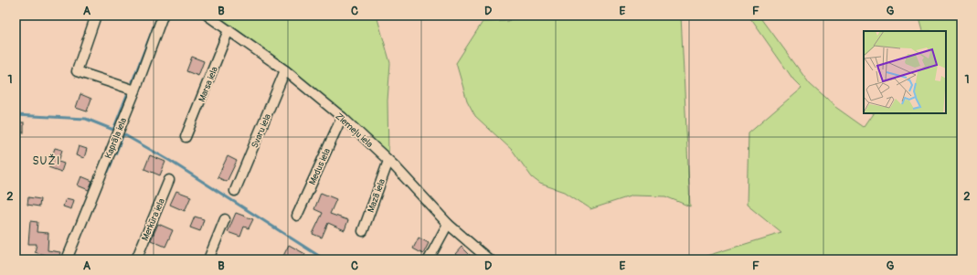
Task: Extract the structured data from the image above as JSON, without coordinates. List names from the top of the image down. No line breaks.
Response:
{"streets":{"street":["Marsa iela","Ziemeļu iela","Svaru iela","Kaprāļa iela","Medus iela","Mazā iela","Merkūra iela"]},"crossings":[["Marsa iela","Ziemeļu iela"],["Ziemeļu iela","Svaru iela"],["Ziemeļu iela","Medus iela"],["Ziemeļu iela","Mazā iela"]],"districts":["SUŽI"],"grid":{"columns":["A","B","C","D","E","F","G"],"rows":["1","2"]}}
